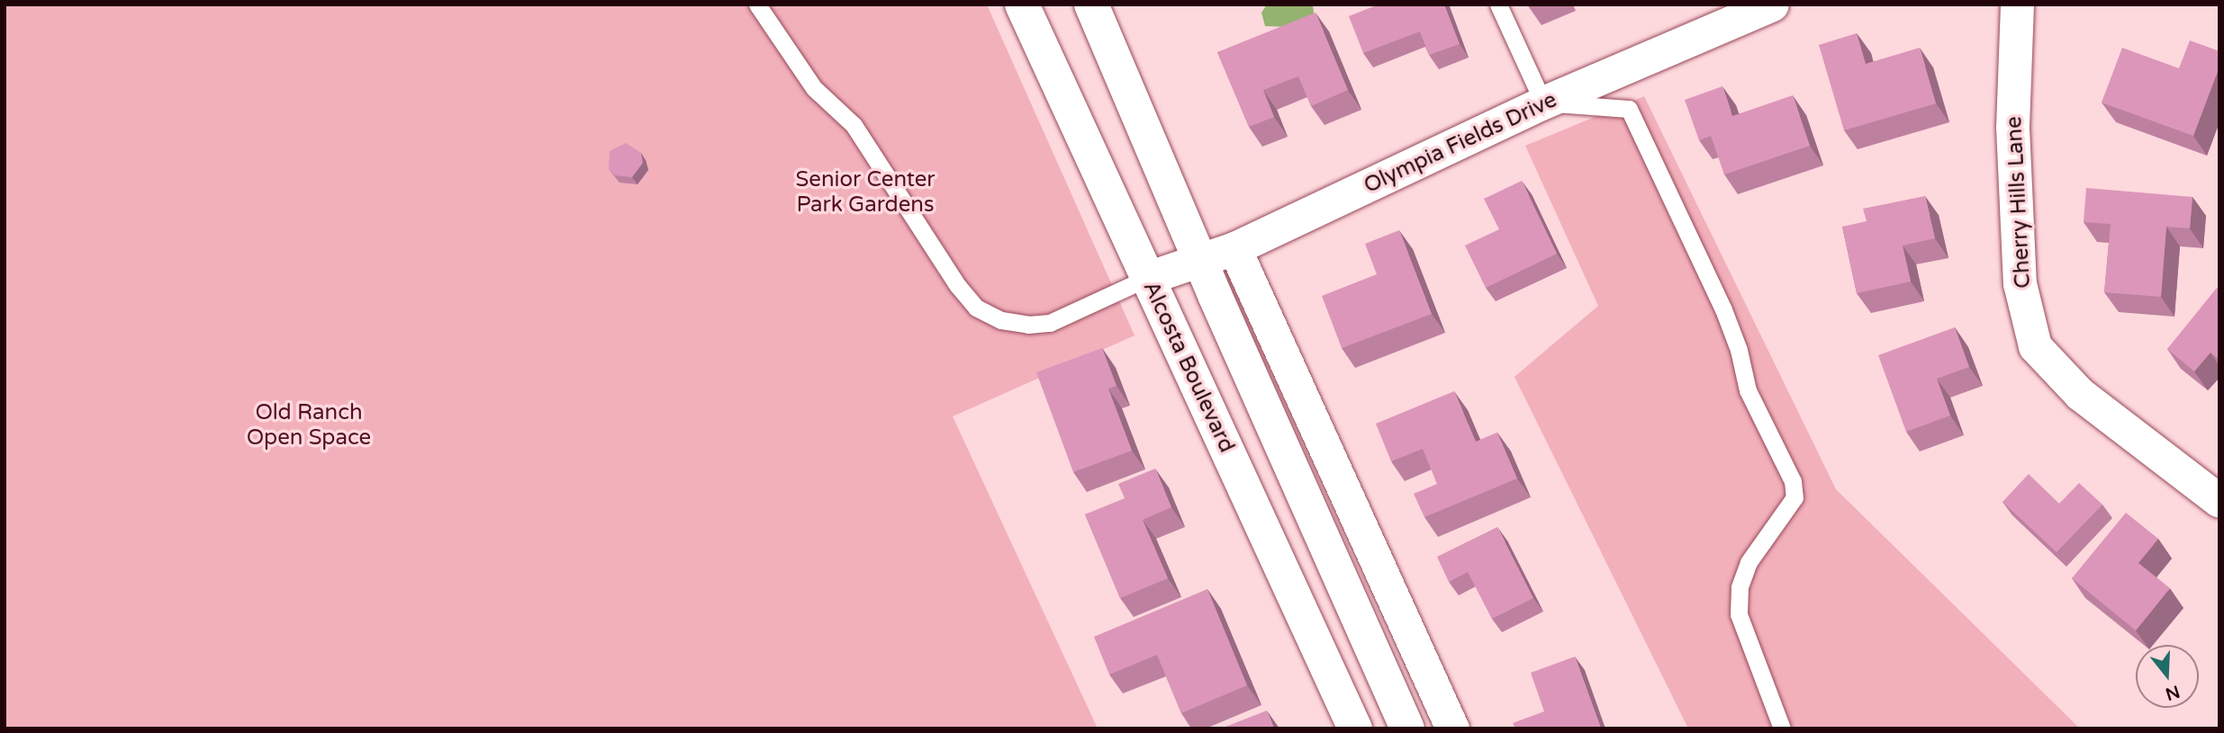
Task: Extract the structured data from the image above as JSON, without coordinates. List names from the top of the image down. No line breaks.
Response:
{"streets":{"main road":["Alcosta Boulevard"],"street":["Olympia Fields Drive","Cherry Hills Lane"]},"crossings":[["Olympia Fields Drive","Alcosta Boulevard"]],"parks":["Senior Center Park Gardens","Old Ranch Open Space"],"north":"bottom"}
